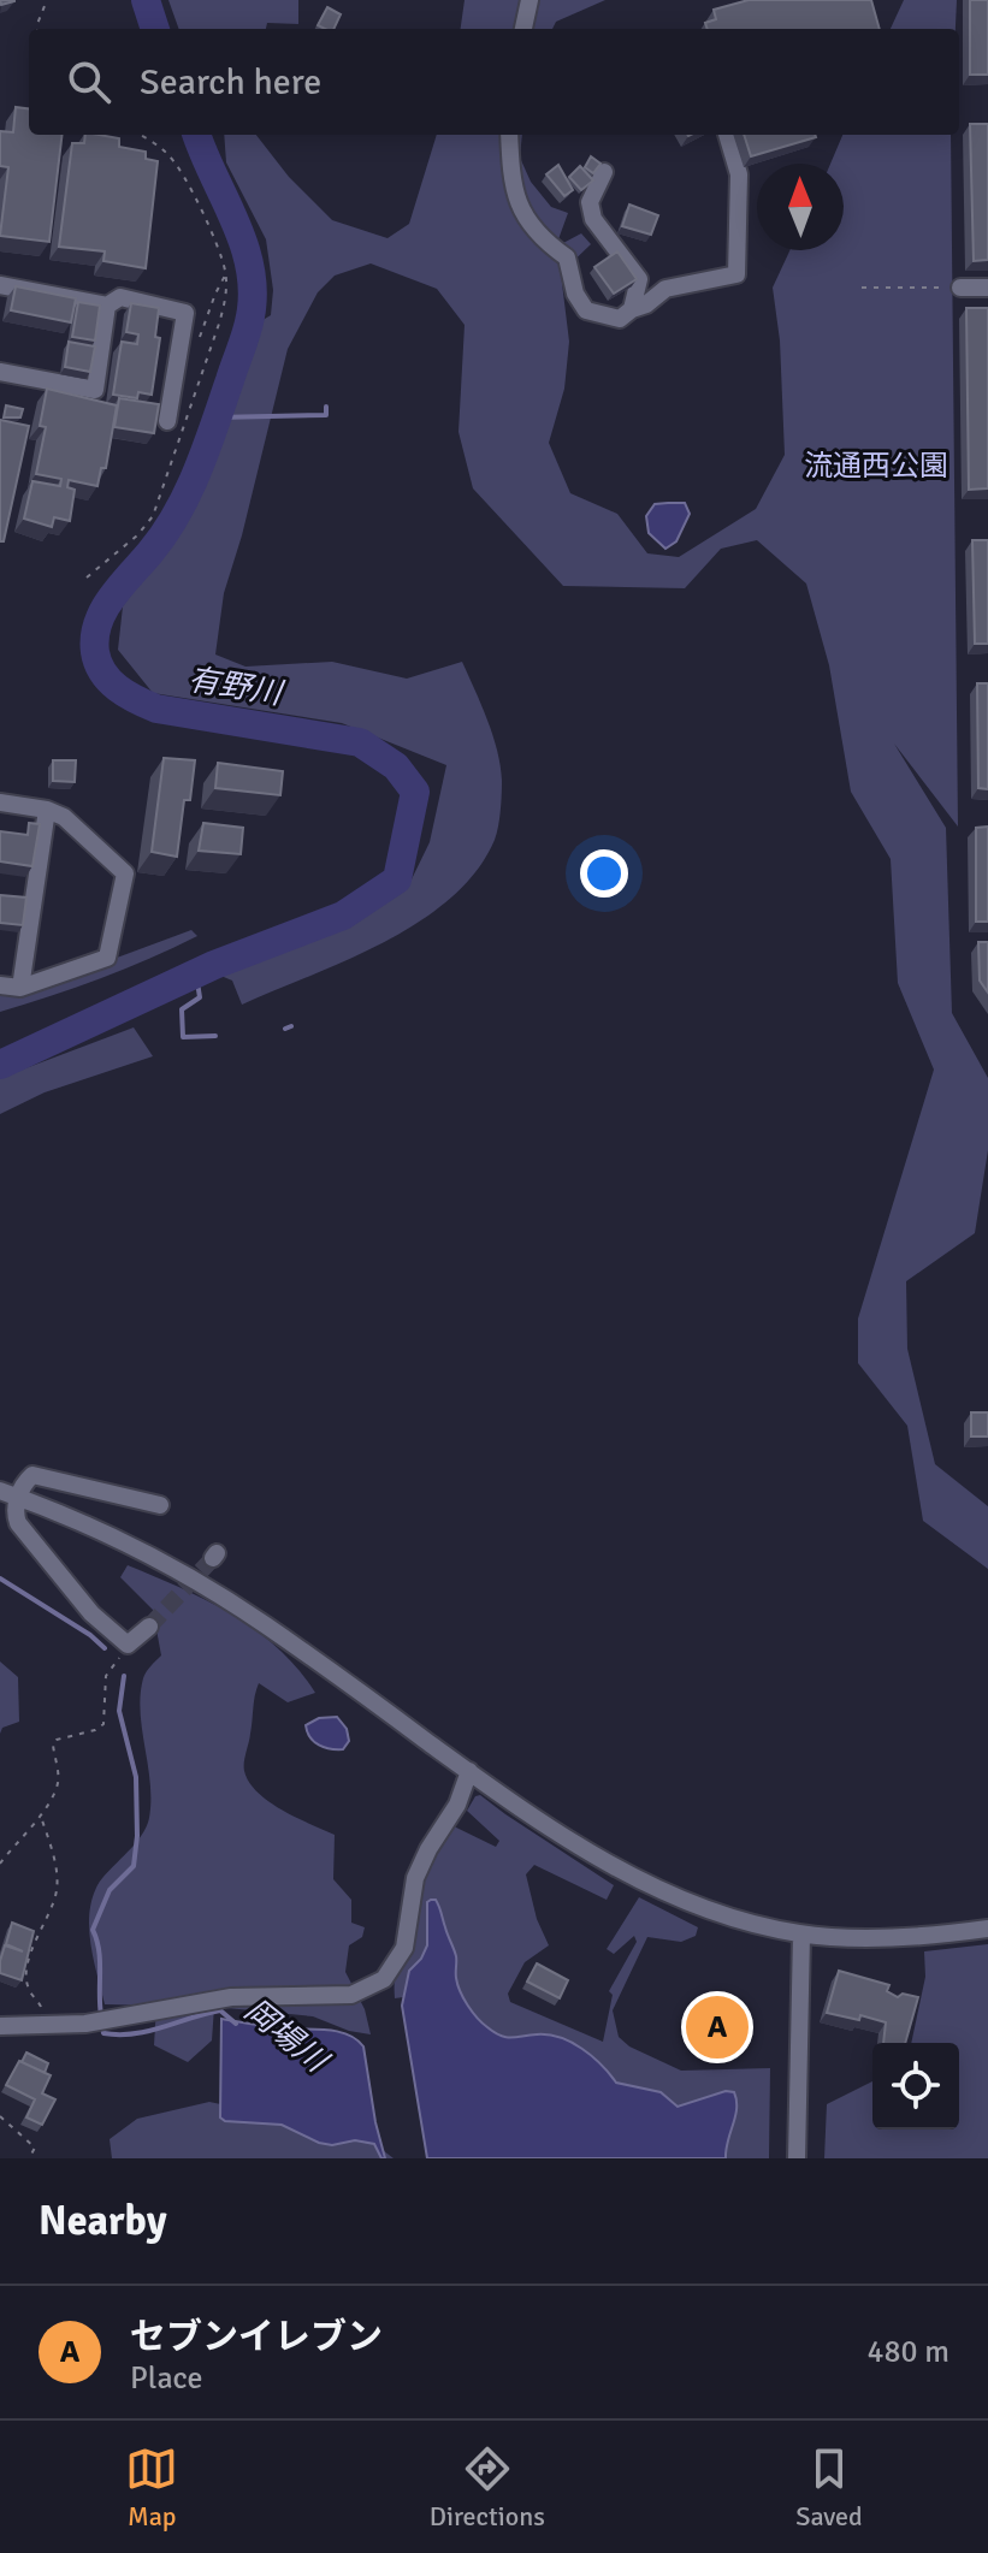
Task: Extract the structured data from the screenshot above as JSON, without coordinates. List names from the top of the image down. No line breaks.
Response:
{"water":["有野川","岡場川"],"parks":["流通西公園"],"north":"top","page":{"search":"Search here","pins":"A","heading":"Nearby","list":[{"mark":"A","name":"セブンイレブン","note":"Place","value":"480 m"}],"nav":["Map","Directions","Saved"]}}
